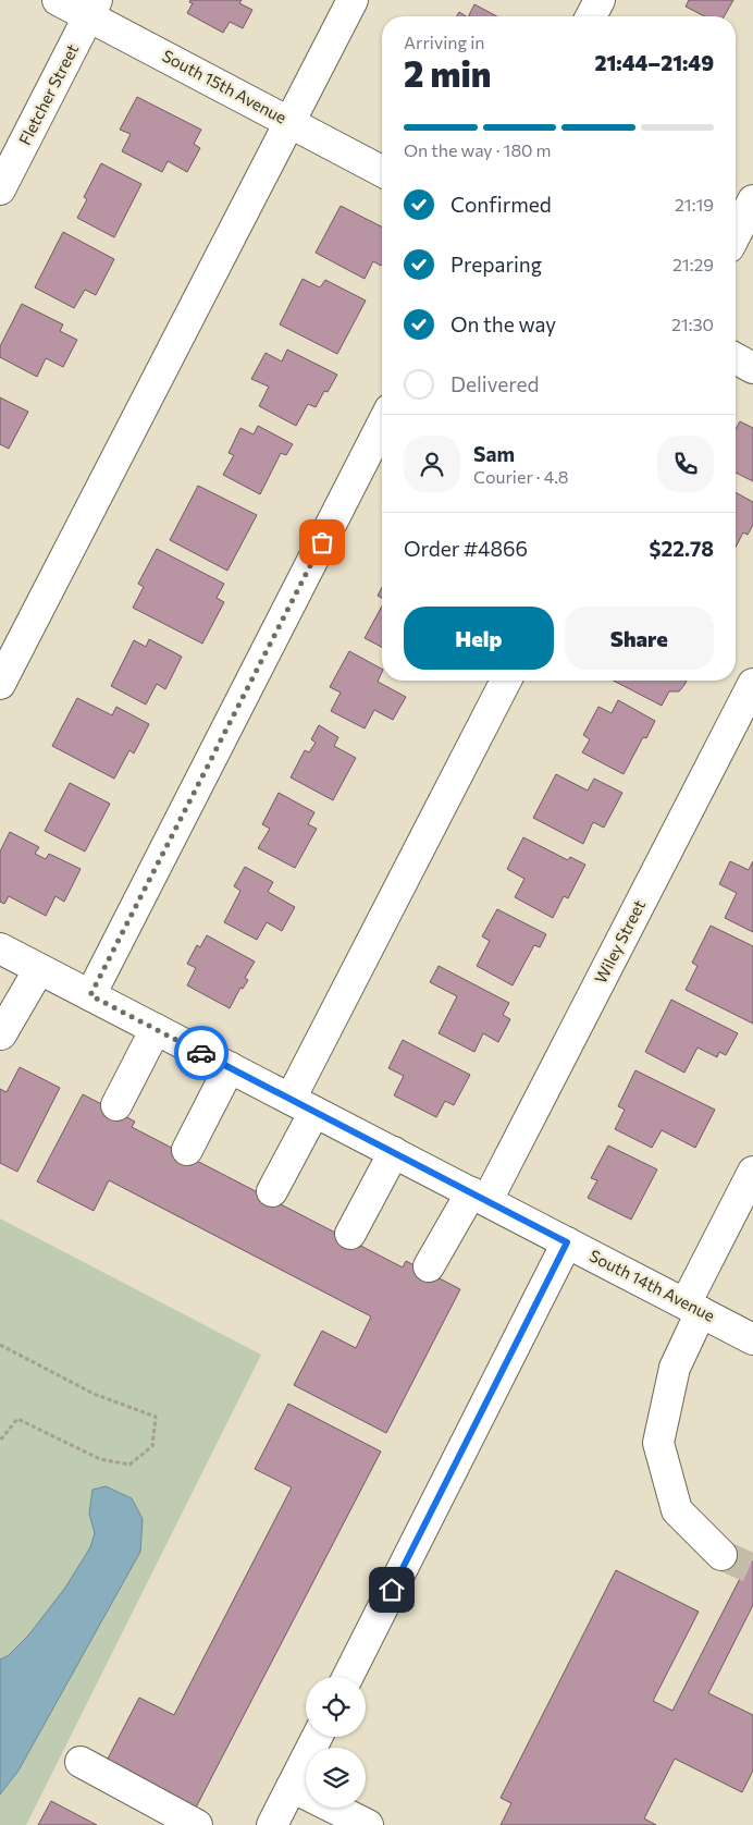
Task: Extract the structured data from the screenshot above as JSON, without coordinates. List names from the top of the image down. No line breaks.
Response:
{"streets":{"street":["South 15th Avenue","Fletcher Street","Wiley Street","South 14th Avenue"]},"crossings":[["South 15th Avenue","Fletcher Street"],["Wiley Street","South 14th Avenue"]],"page":{"heading":["2 min","Arriving in","21:44–21:49"],"panel":["Sam","Courier · 4.8","Order #4866","$22.78"],"bar":"On the way · 180 m","list":[["Confirmed","21:19"],["Preparing","21:29"],["On the way","21:30"],"Delivered"],"buttons":["Help","Share"]}}
